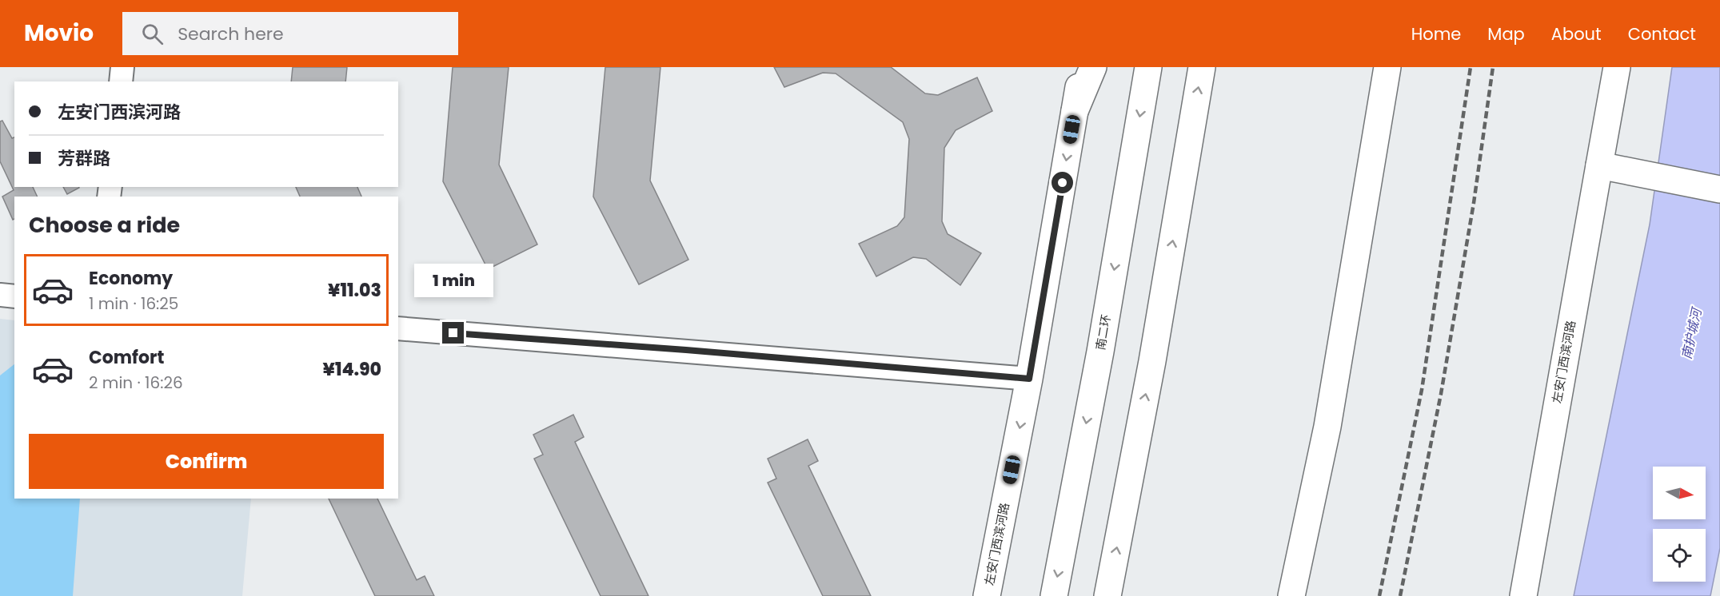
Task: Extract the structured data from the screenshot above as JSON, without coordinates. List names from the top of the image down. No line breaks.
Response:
{"streets":{"main road":["南二环","左安门西滨河路"]},"water":["南护城河"],"north":"right","page":{"header":"Movio","search":"Search here","nav":["Home","Map","About","Contact"],"banner":["左安门西滨河路","芳群路"],"heading":"Choose a ride","list":[{"name":"Economy","note":"1 min · 16:25","value":"¥11.03"},{"name":"Comfort","note":"2 min · 16:26","value":"¥14.90"}],"bubble":"1 min","buttons":"Confirm"}}
